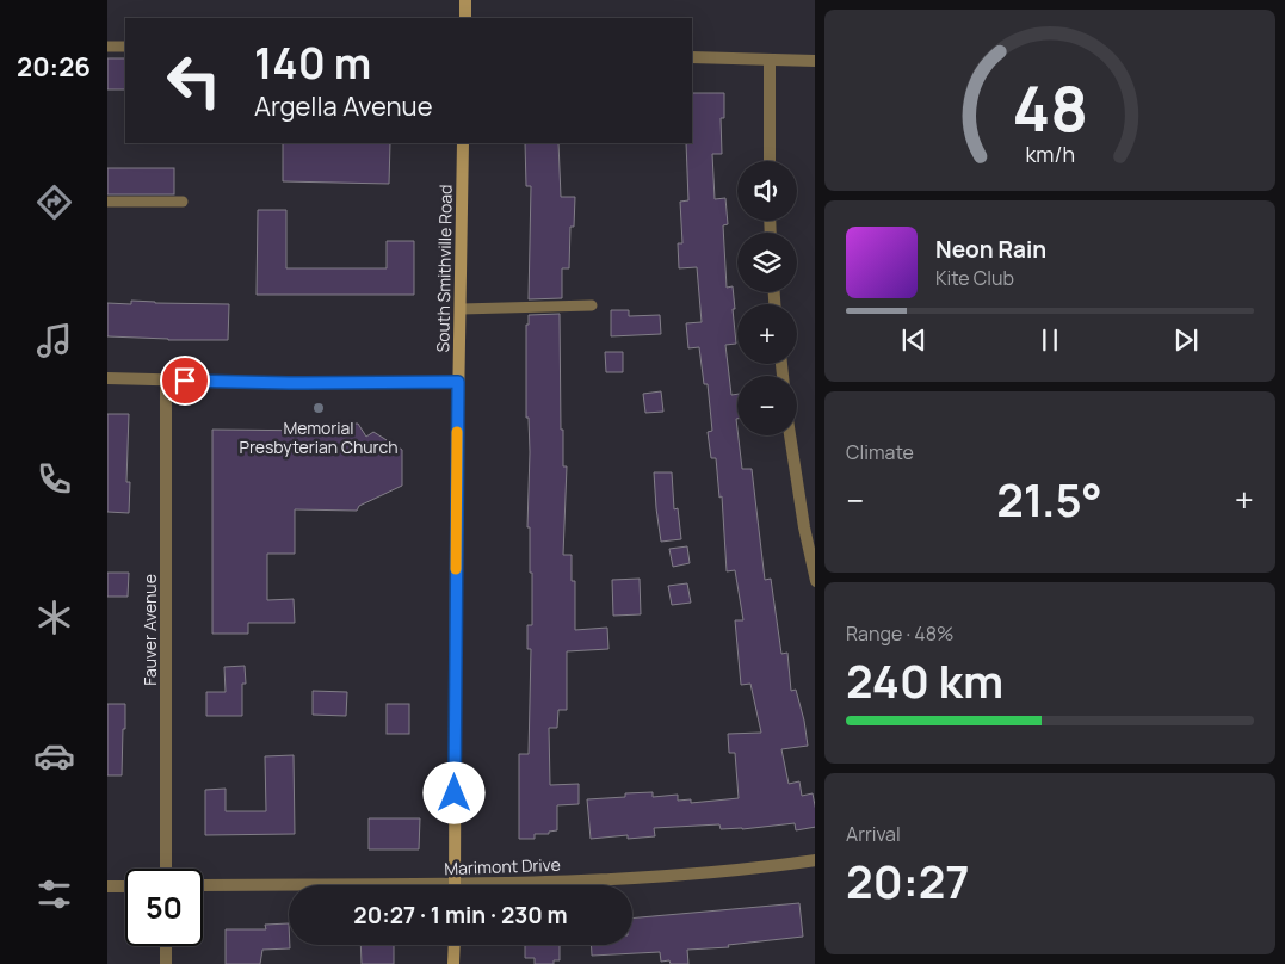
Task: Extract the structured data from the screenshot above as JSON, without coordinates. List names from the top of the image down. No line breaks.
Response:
{"streets":{"main road":["South Smithville Road"],"street":["Fauver Avenue","Marimont Drive"]},"places":["Memorial Presbyterian Church"],"page":{"tabs":"20:26","turn":["140 m","Argella Avenue"],"map_buttons":["+","−"],"song":["Neon Rain","Kite Club"],"tile":["Climate",["Range · 48%","240 km"],["Arrival","20:27"]],"heat":["−","21.5°","+"],"limit":"50","trip":"20:27 · 1 min · 230 m","gauge":["48","km/h"]}}
